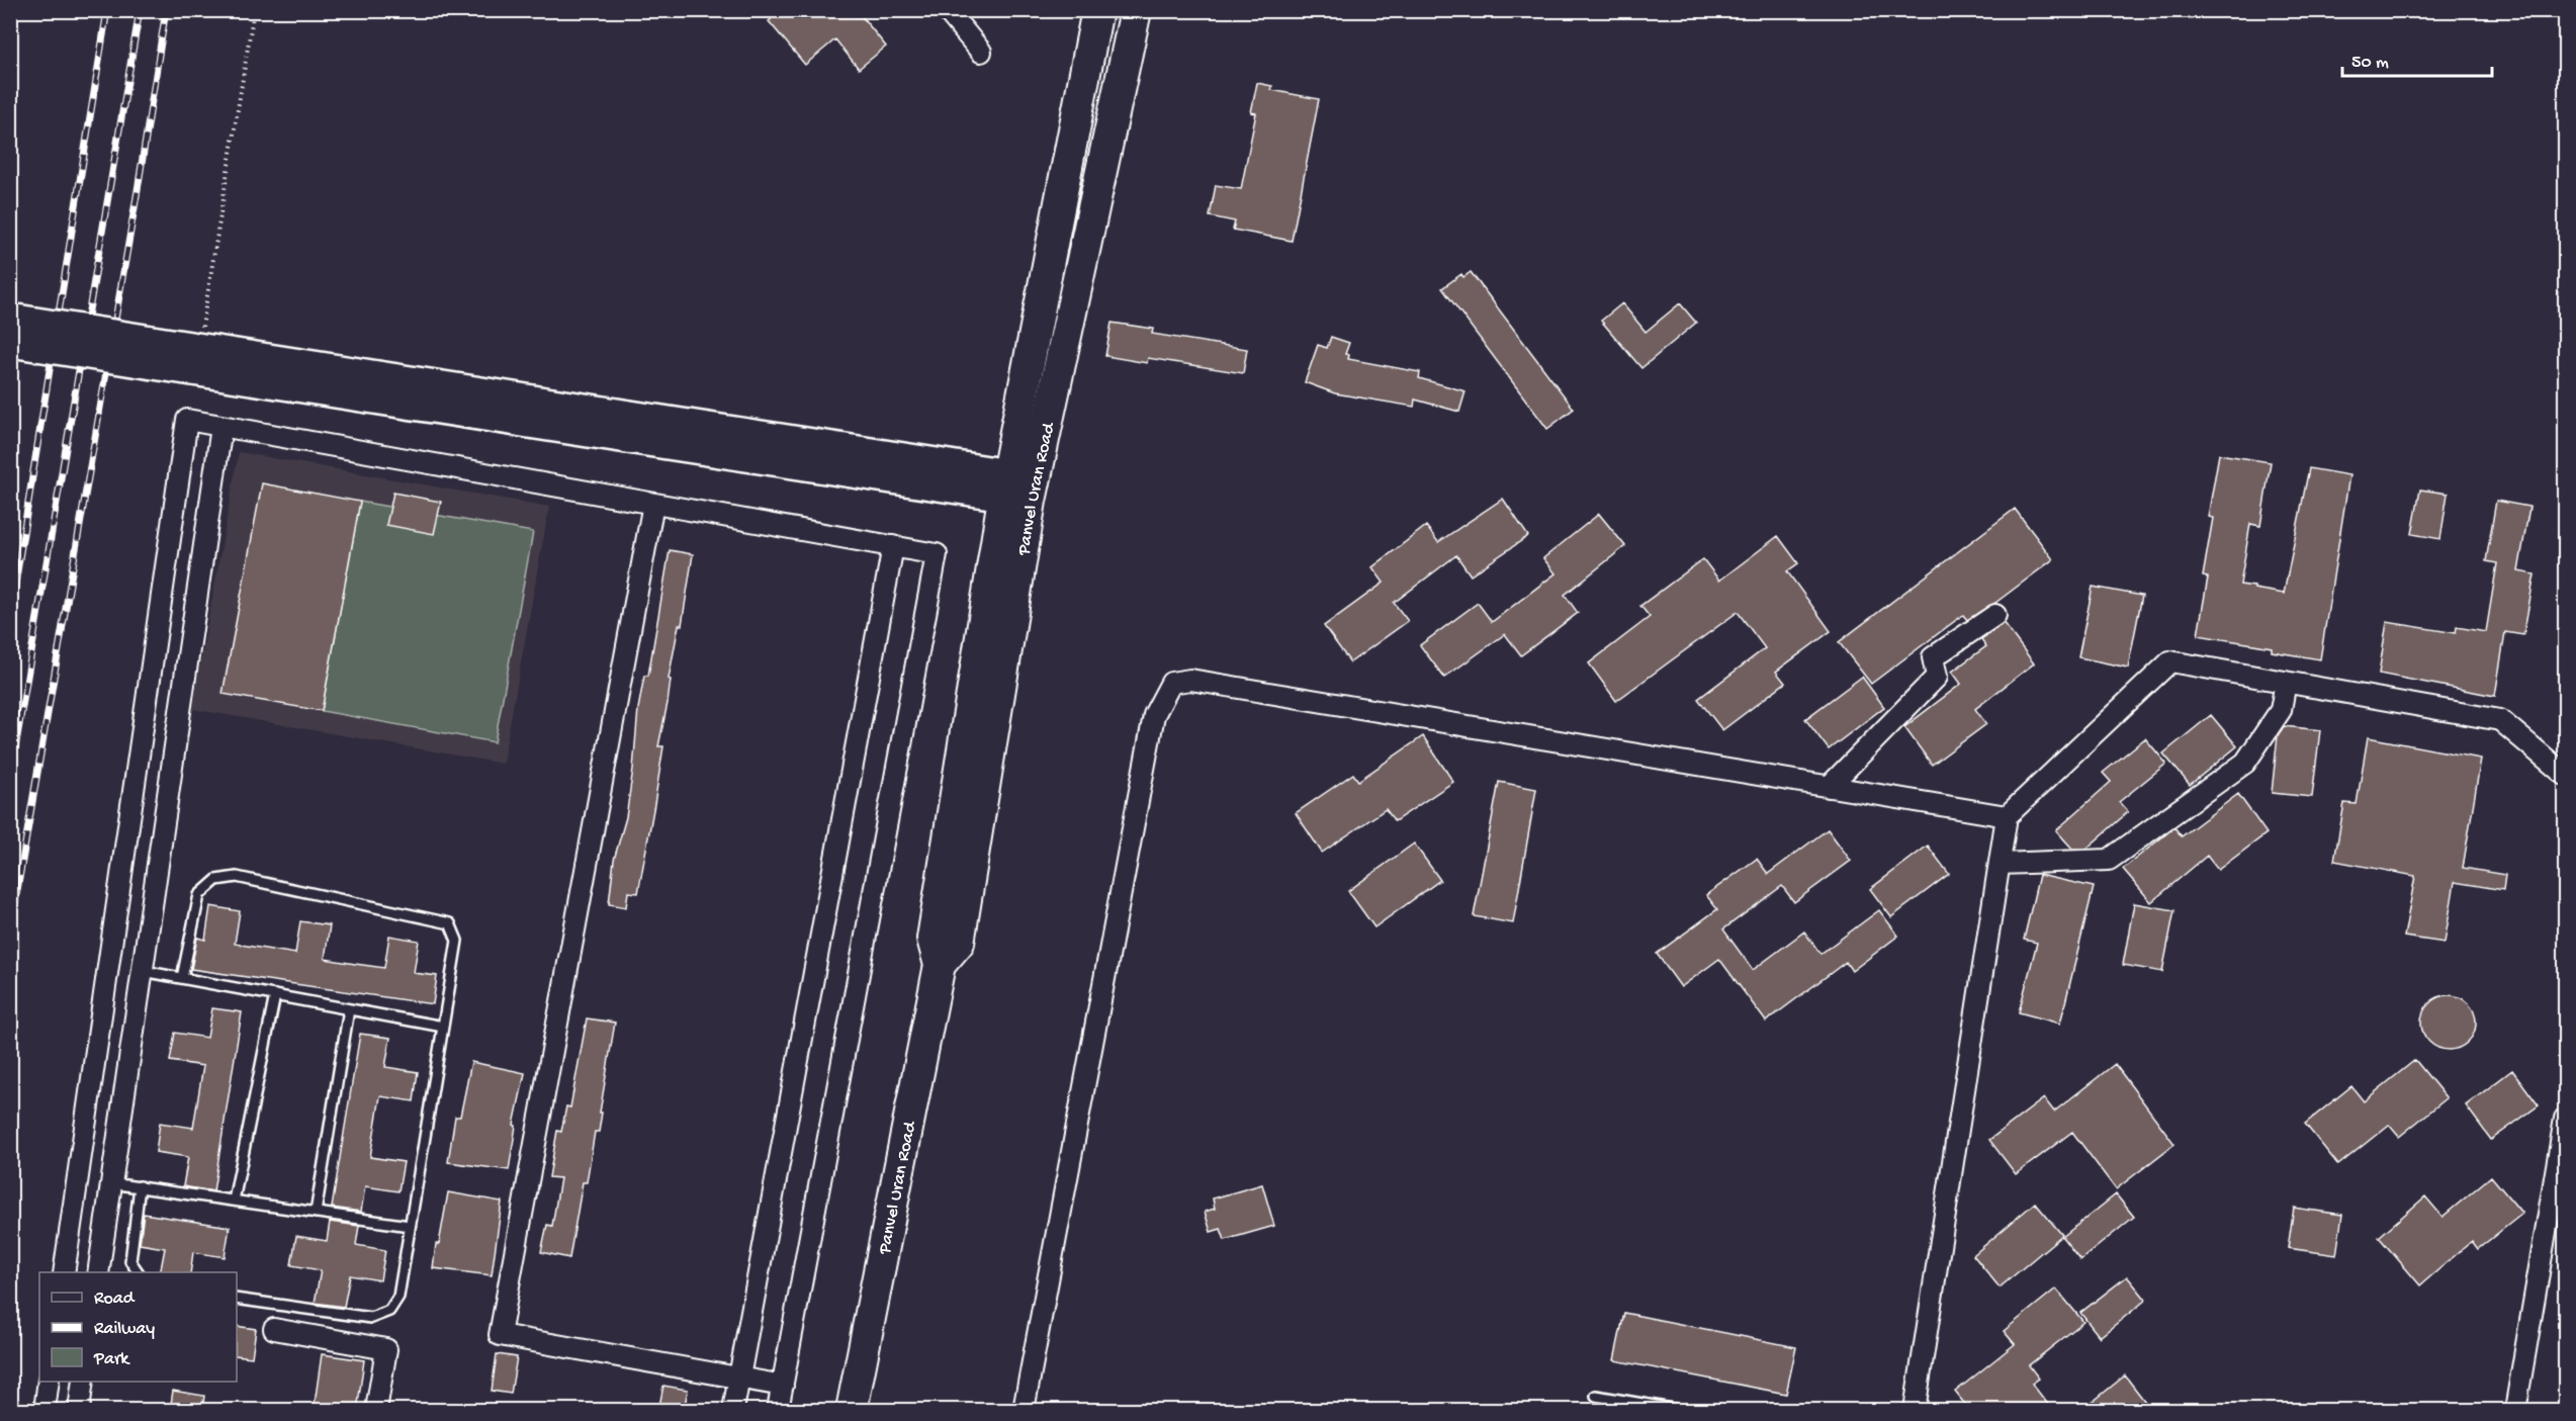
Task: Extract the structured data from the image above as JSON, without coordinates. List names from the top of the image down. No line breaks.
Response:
{"streets":{"main road":["Panvel Uran Road"]},"legend":["Road","Railway","Park"],"scale_bar":"50 m"}
